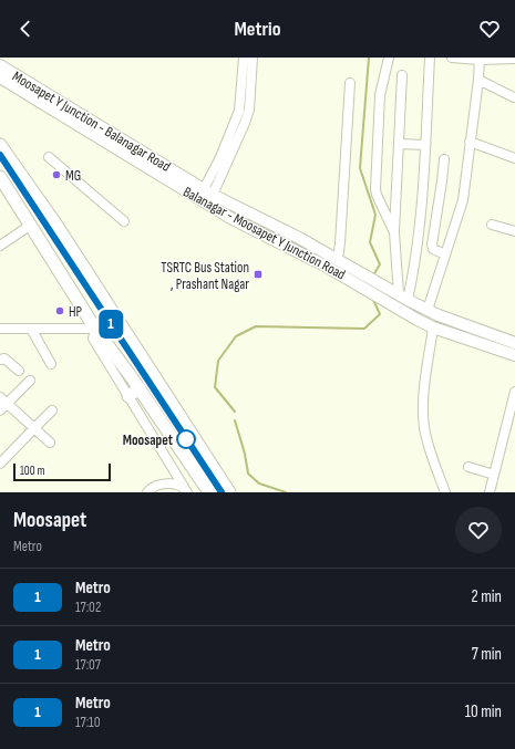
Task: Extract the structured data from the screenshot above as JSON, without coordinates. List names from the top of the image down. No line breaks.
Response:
{"streets":{"main road":["Moosapet Y Junction - Balanagar Road","Balanagar - Moosapet Y Junction Road"]},"crossings":[["Moosapet Y Junction - Balanagar Road","Balanagar - Moosapet Y Junction Road"]],"places":{"other":["MG","HP","Moosapet"],"transit":["TSRTC Bus Station , Prashant Nagar"]},"lines":["metro line 1"],"scale_bar":"100 m","page":{"header":"Metrio","on_map":"1","scale":"100 m","heading":["Moosapet","Metro"],"list":[{"mark":"1","name":"Metro","note":"17:02","value":"2 min"},{"mark":"1","name":"Metro","note":"17:07","value":"7 min"},{"mark":"1","name":"Metro","note":"17:10","value":"10 min"}]}}
